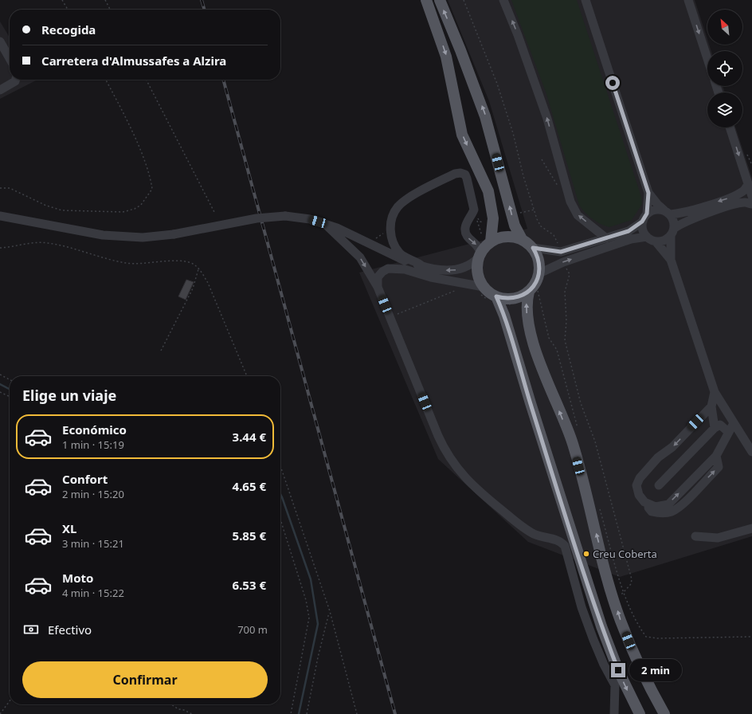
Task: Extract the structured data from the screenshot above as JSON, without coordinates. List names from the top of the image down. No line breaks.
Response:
{"places":["Creu Coberta"],"north":"top left","page":{"banner":["Recogida","Carretera d'Almussafes a Alzira"],"heading":"Elige un viaje","list":[{"name":"Económico","note":"1 min · 15:19","value":"3.44 €"},{"name":"Confort","note":"2 min · 15:20","value":"4.65 €"},{"name":"XL","note":"3 min · 15:21","value":"5.85 €"},{"name":"Moto","note":"4 min · 15:22","value":"6.53 €"}],"pay":["Efectivo","700 m"],"buttons":"Confirmar","bubble":"2 min"}}
